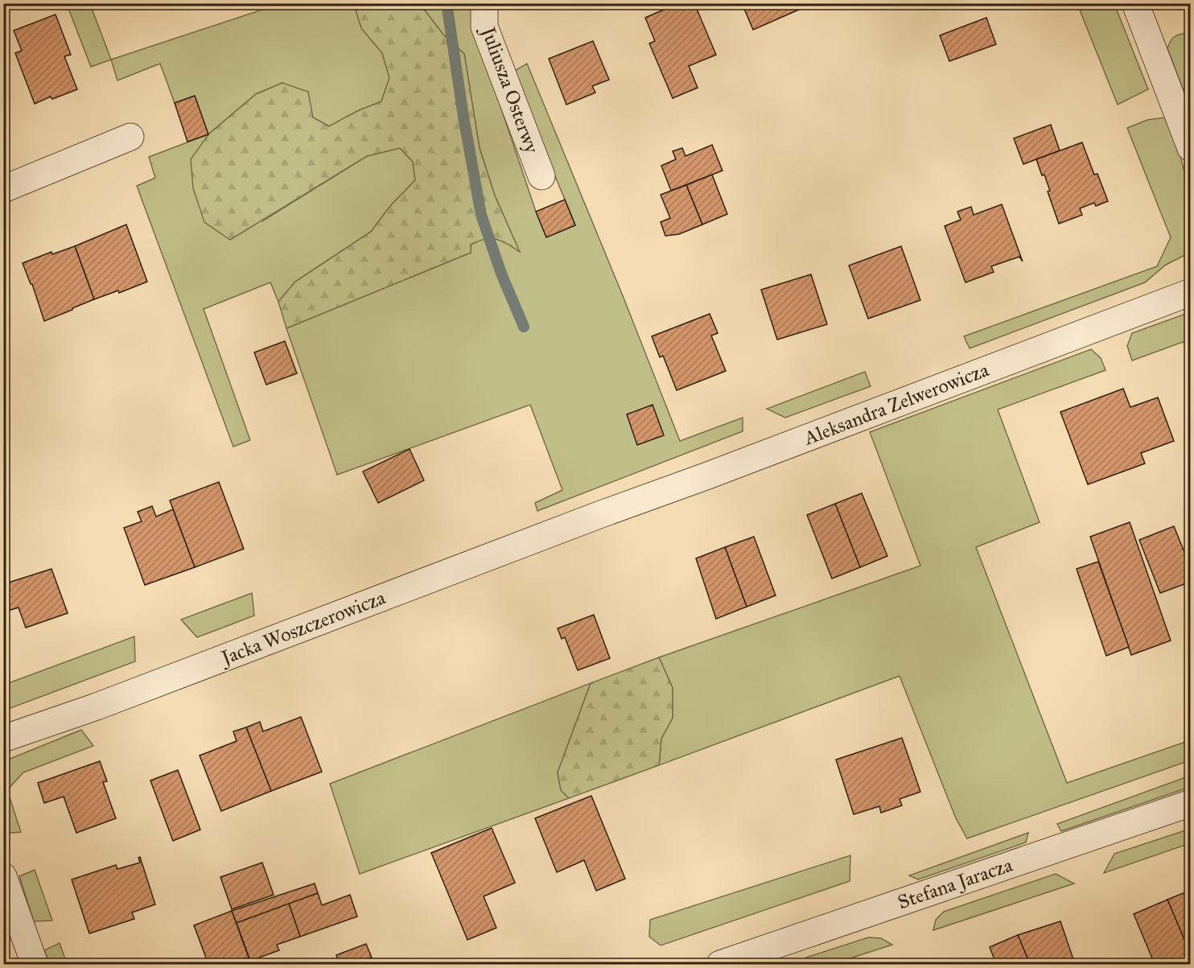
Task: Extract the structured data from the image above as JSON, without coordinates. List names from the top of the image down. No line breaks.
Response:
{"streets":{"street":["Juliusza Osterwy","Aleksandra Zelwerowicza","Jacka Woszczerowicza","Stefana Jaracza"]},"crossings":[["Aleksandra Zelwerowicza","Jacka Woszczerowicza"]]}
